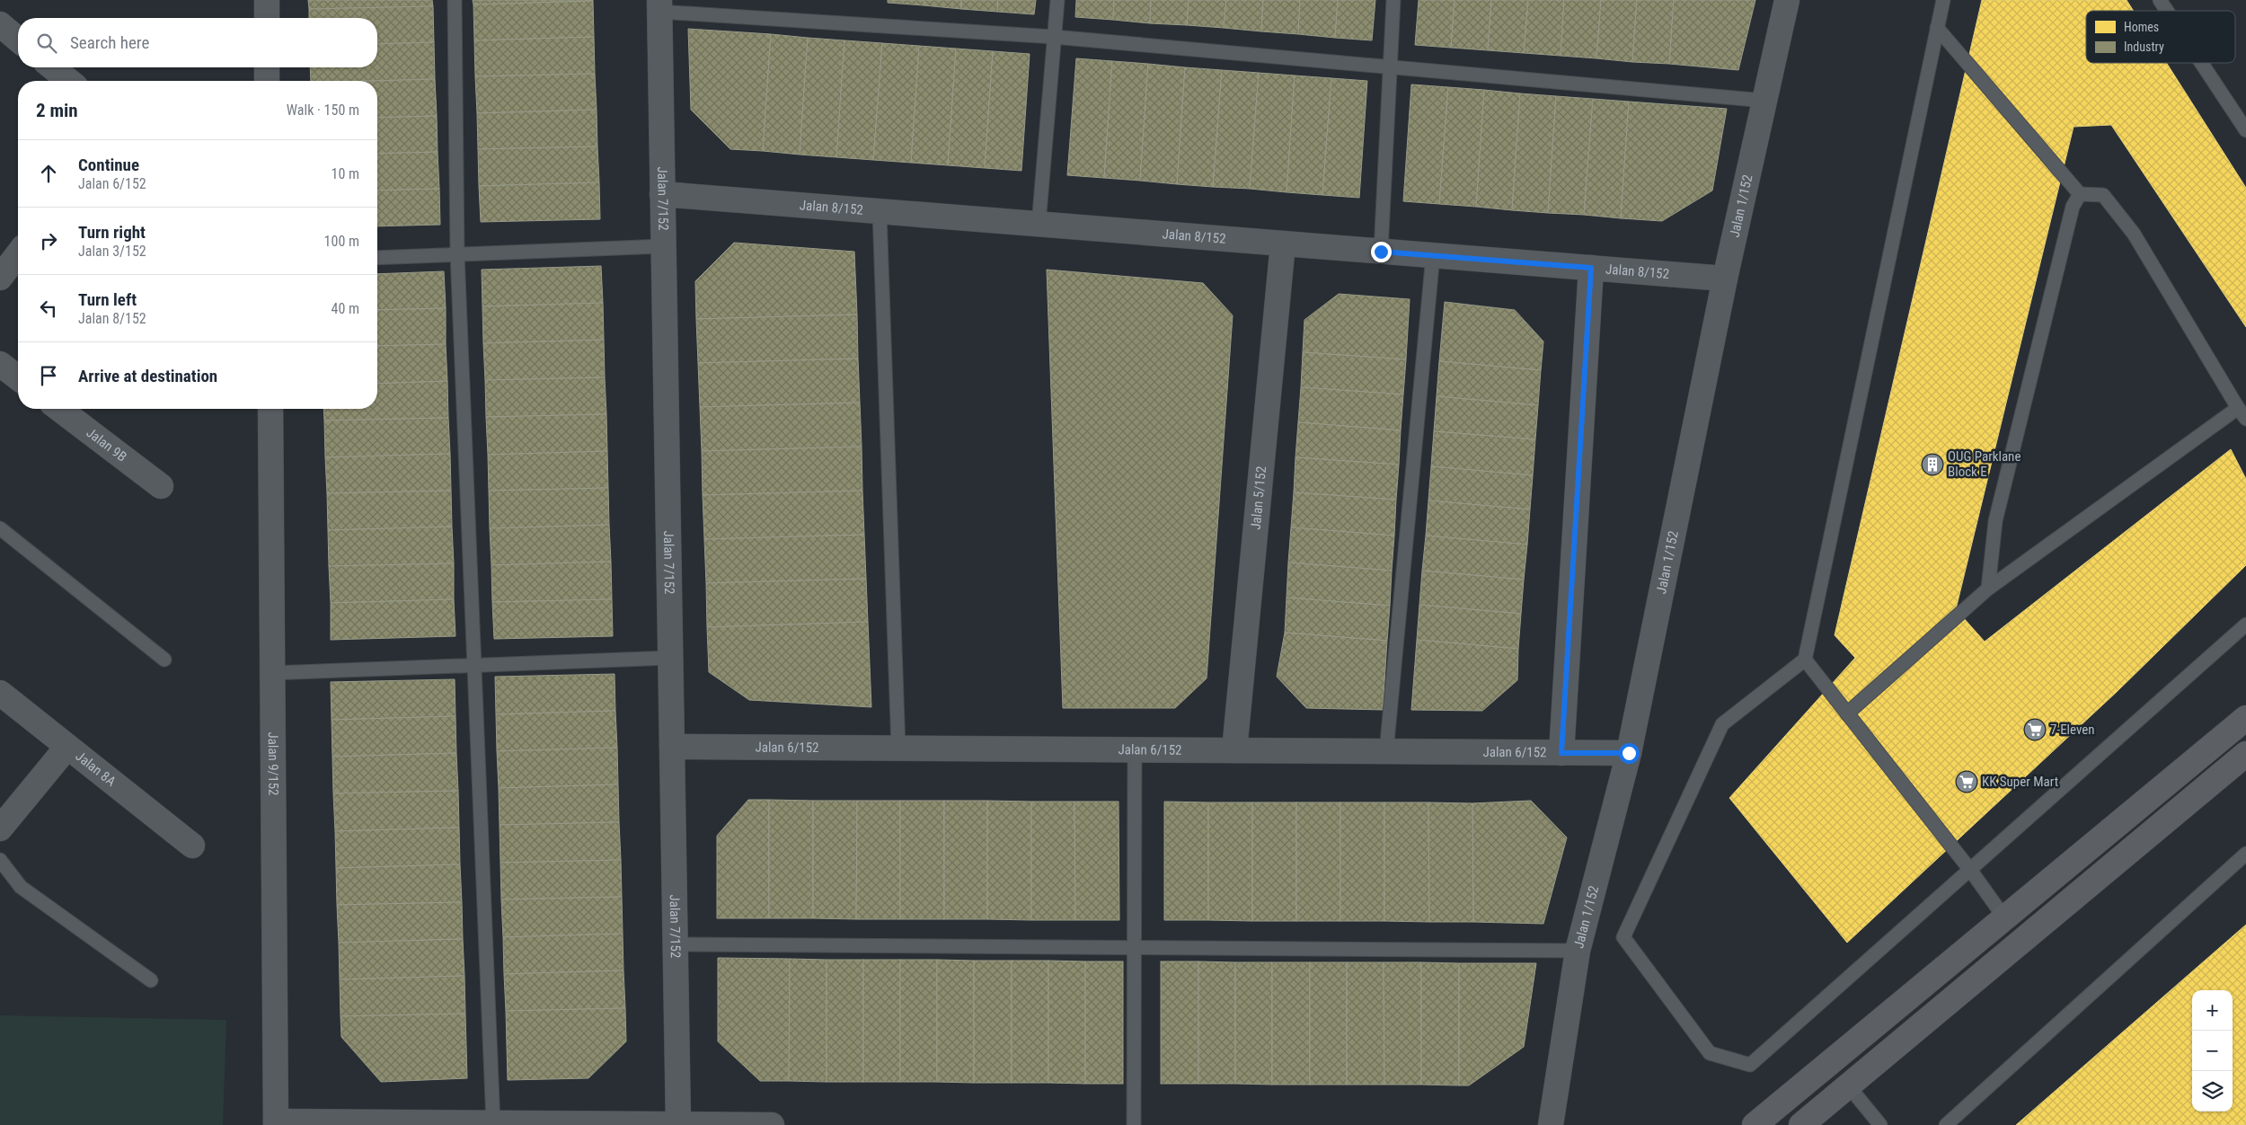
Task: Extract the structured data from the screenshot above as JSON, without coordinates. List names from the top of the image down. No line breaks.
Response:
{"streets":{"street":["Jalan 7/152","Jalan 1/152","Jalan 8/152","Jalan 9B","Jalan 5/152","Jalan 6/152","Jalan 9/152","Jalan 8A"]},"crossings":[["Jalan 7/152","Jalan 8/152"],["Jalan 7/152","Jalan 6/152"],["Jalan 1/152","Jalan 8/152"],["Jalan 1/152","Jalan 6/152"],["Jalan 8/152","Jalan 5/152"],["Jalan 5/152","Jalan 6/152"]],"places":{"building":["OUG Parklane Block E"],"supermarket":["7-Eleven","KK Super Mart"]},"legend":["Homes","Industry"],"page":{"search":"Search here","heading":["2 min","Walk · 150 m"],"list":[["Continue","Jalan 6/152","10 m"],["Turn right","Jalan 3/152","100 m"],["Turn left","Jalan 8/152","40 m"],"Arrive at destination"],"map_buttons":["+","−"]}}
